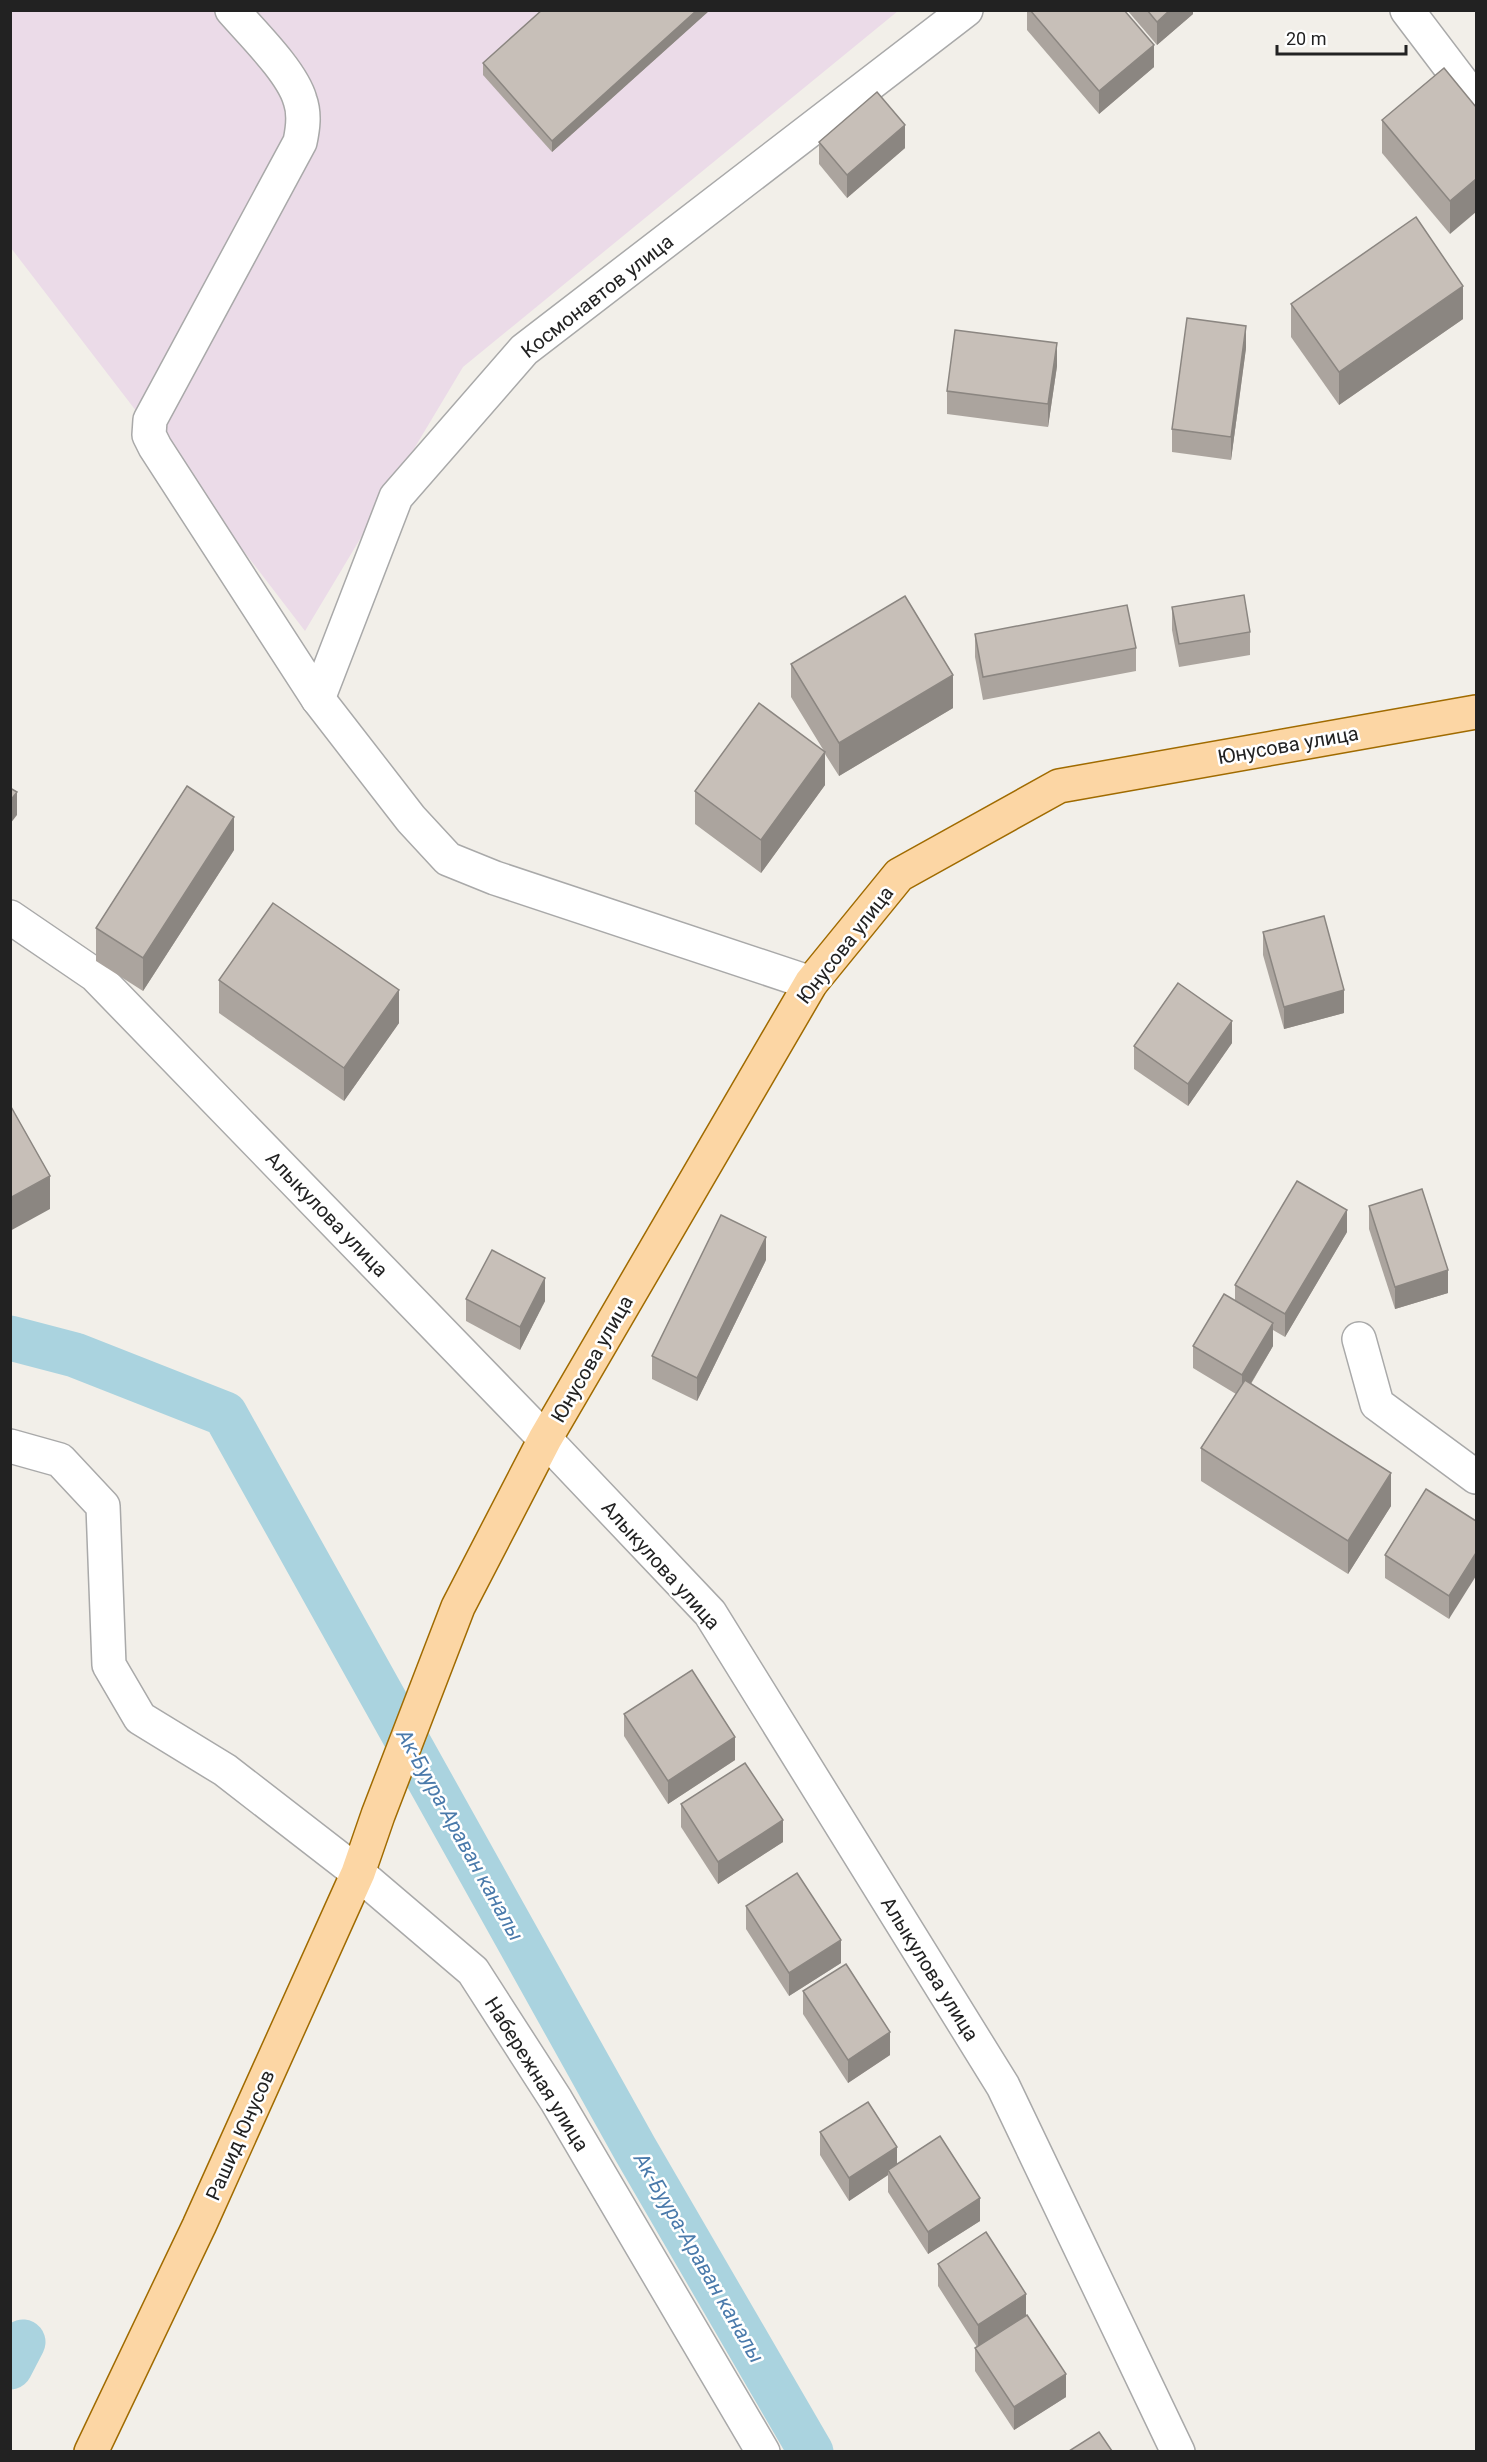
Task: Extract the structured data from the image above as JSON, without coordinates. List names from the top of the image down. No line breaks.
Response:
{"streets":{"main road":["Юнусова улица","Рашид Юнусов"],"street":["Космонавтов улица","Алыкулова улица","Набережная улица"]},"crossings":[["Юнусова улица","Алыкулова улица"],["Юнусова улица","Рашид Юнусов"],["Набережная улица","Рашид Юнусов"]],"water":["Ак-Буура-Араван каналы"],"scale_bar":"20 m"}
